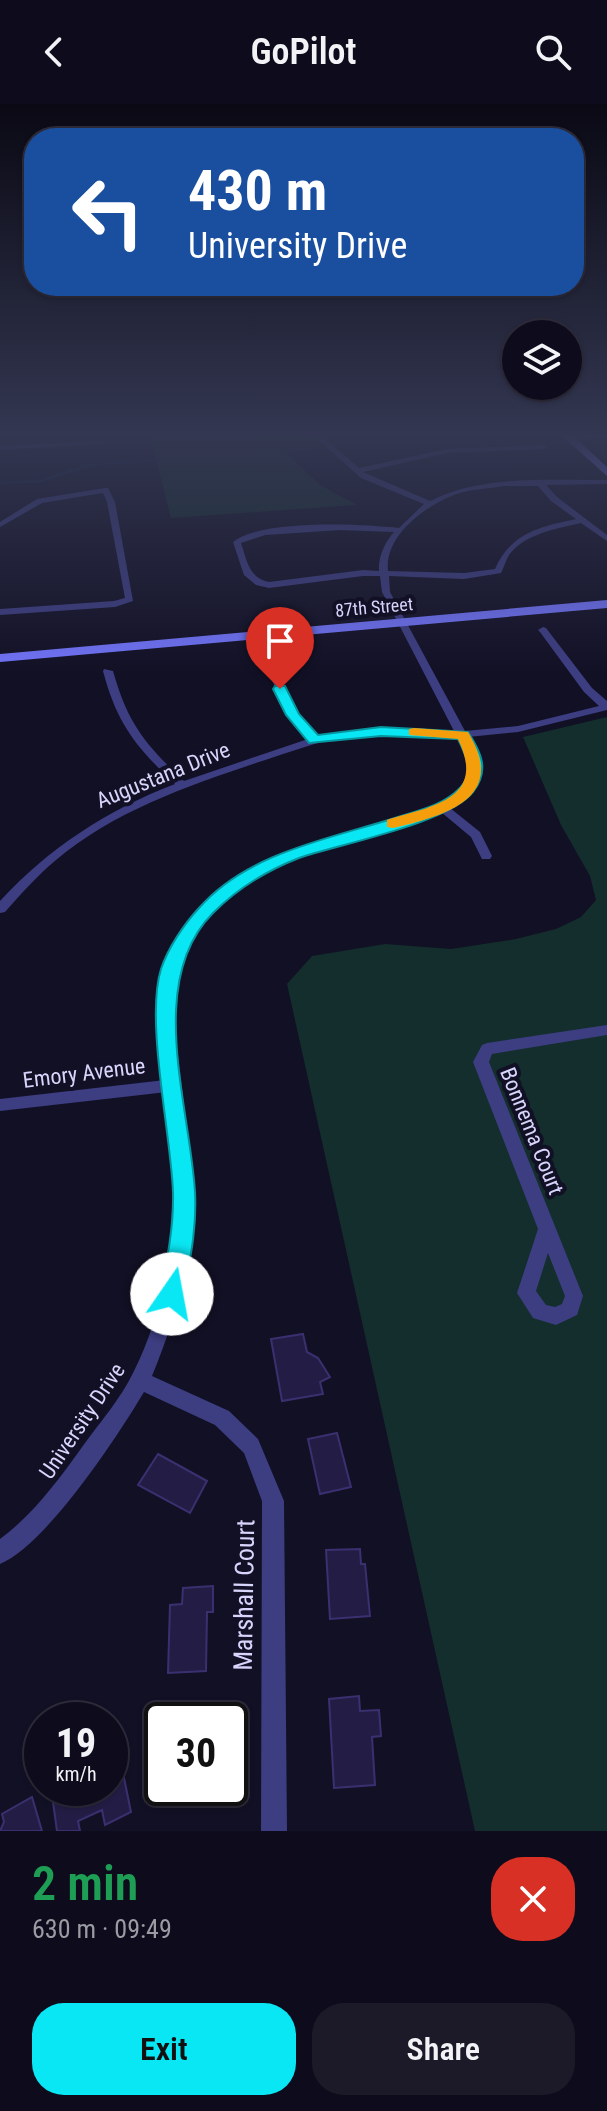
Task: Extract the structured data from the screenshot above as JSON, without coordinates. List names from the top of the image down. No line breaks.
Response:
{"streets":{"street":["87th Street","Augustana Drive","Emory Avenue","Bonnema Court","University Drive","Marshall Court"]},"crossings":[["87th Street","University Drive"],["Augustana Drive","University Drive"],["Emory Avenue","University Drive"],["University Drive","Marshall Court"]],"page":{"header":"GoPilot","turn":["430 m","University Drive"],"speed":"19 km/h","limit":"30","heading":["2 min","630 m · 09:49"],"buttons":["Exit","Share"]}}
